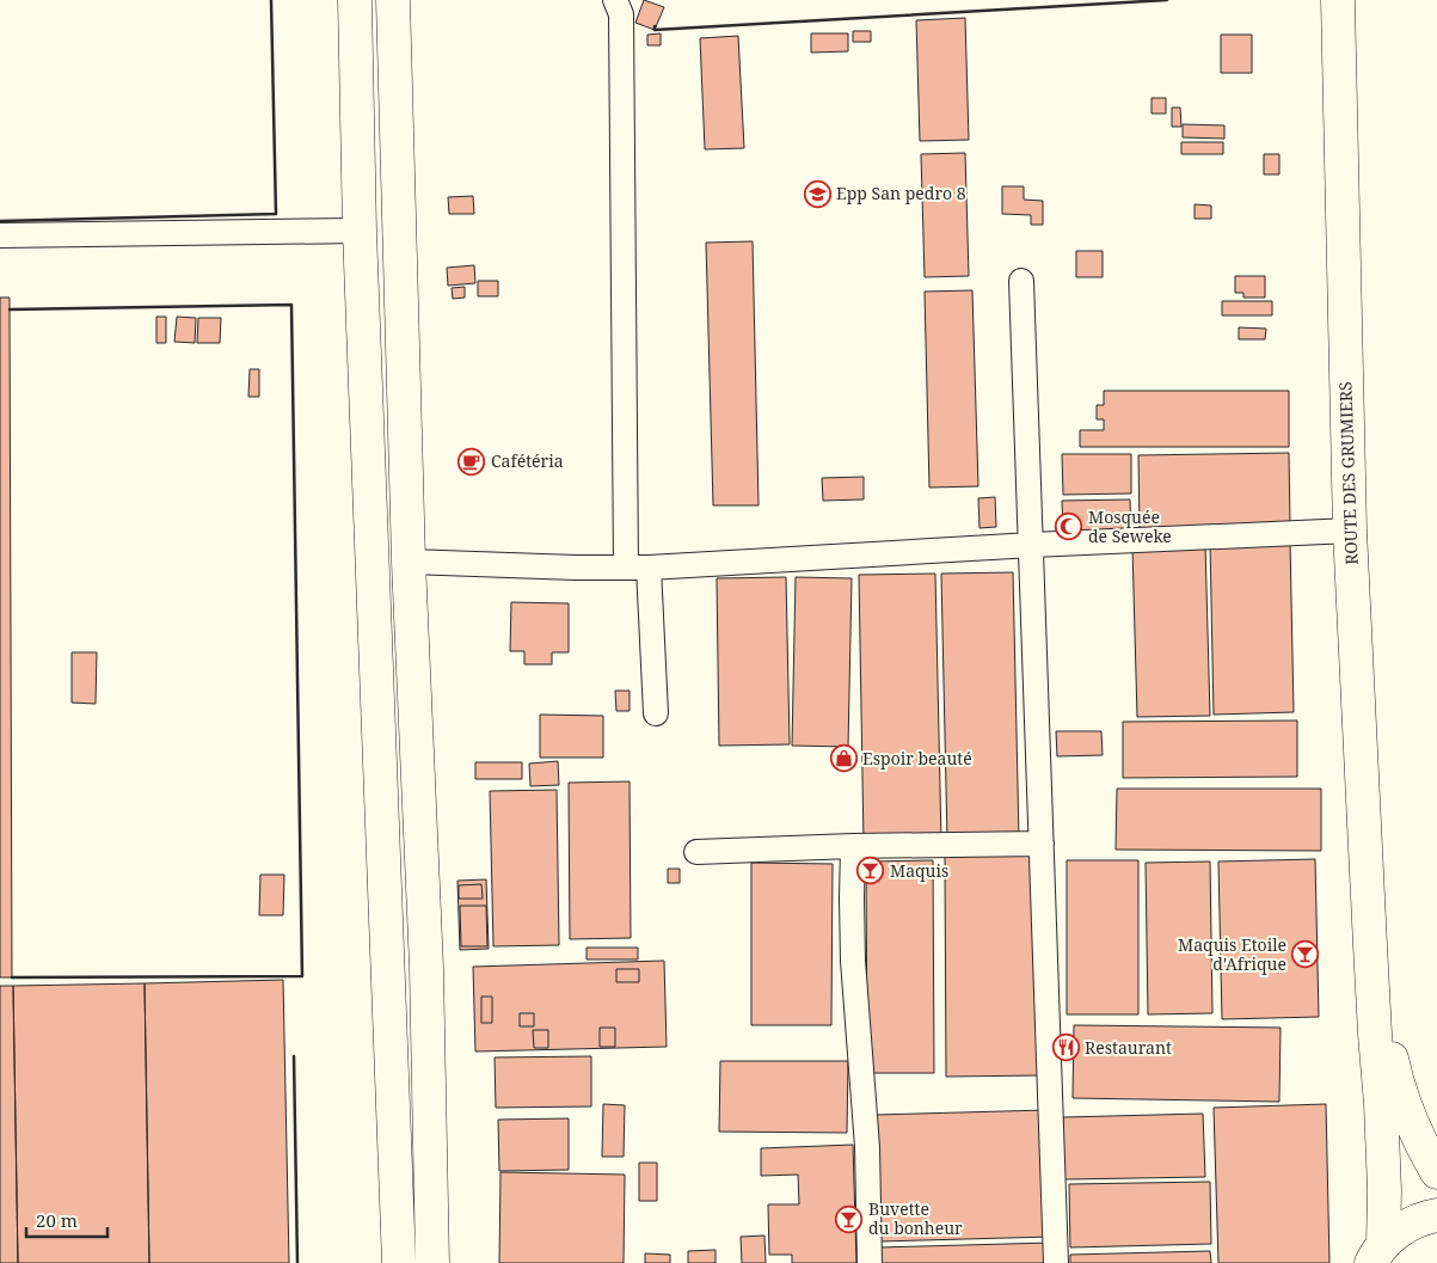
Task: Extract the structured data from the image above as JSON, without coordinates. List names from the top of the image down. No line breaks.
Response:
{"streets":{"main road":["ROUTE DES GRUMIERS"]},"places":{"school or university":["Epp San pedro 8"],"cafe":["Cafétéria"],"mosque":["Mosquée de Seweke"],"shop":["Espoir beauté"],"bar":["Maquis","Maquis Etoile d'Afrique","Buvette du bonheur"],"restaurant":["Restaurant"]},"scale_bar":"20 m"}
